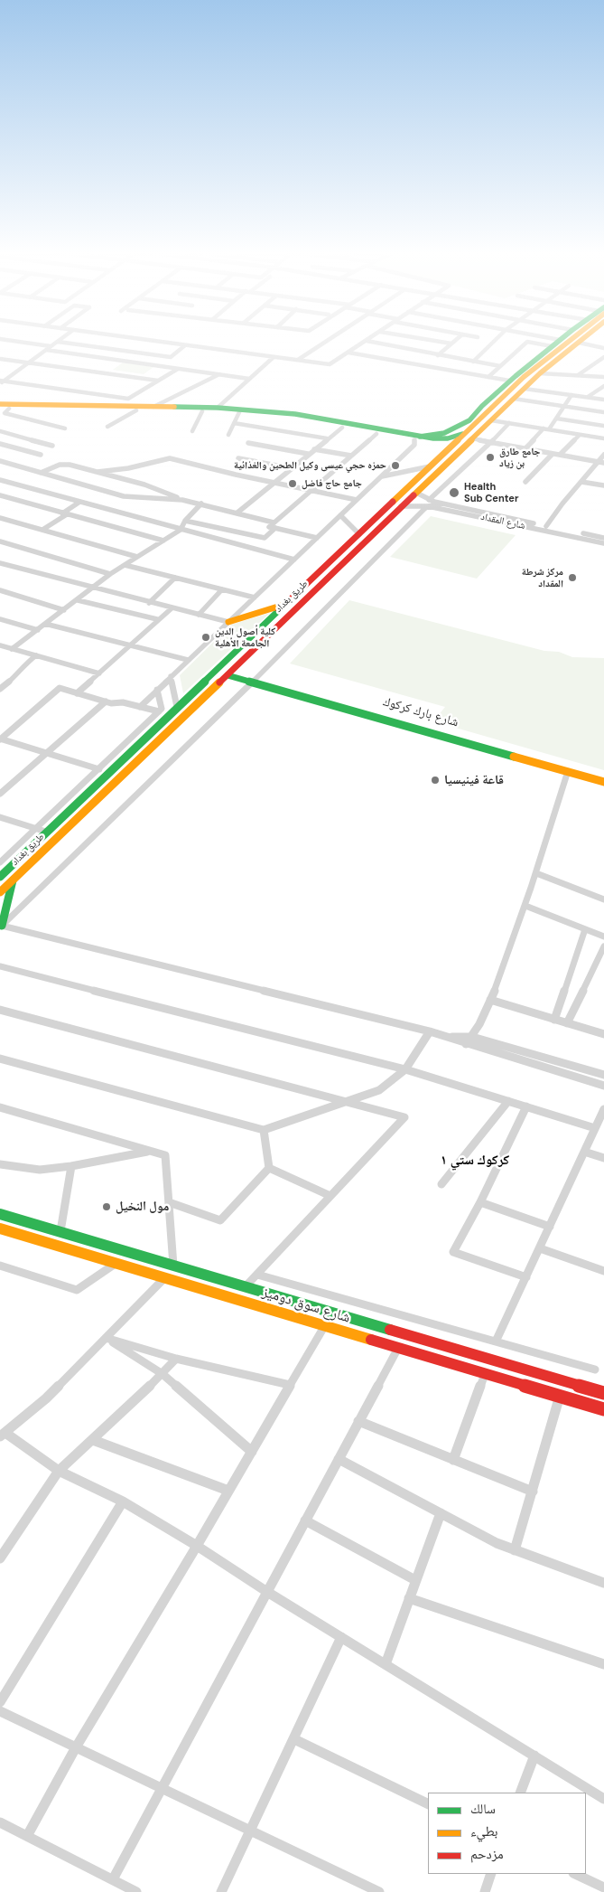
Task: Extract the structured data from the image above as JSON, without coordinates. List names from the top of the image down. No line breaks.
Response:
{"streets":{"main road":["طريق بغداد","شارع بارك كركوك","شارع سوق دوميز"],"street":["شارع المقداد"]},"crossings":[["شارع المقداد","طريق بغداد"]],"districts":["كركوك ستي ١"],"places":["جامع طارق بن زياد","حمزه حجي عيسى وكيل الطحين والغذائية","جامع حاج فاضل","Health Sub Center","مركز شرطة المقداد","كلية أصول الدين الجامعة الأهلية","قاعة فينيسيا","مول النخيل"],"legend":["سالك","بطيء","مزدحم"]}
